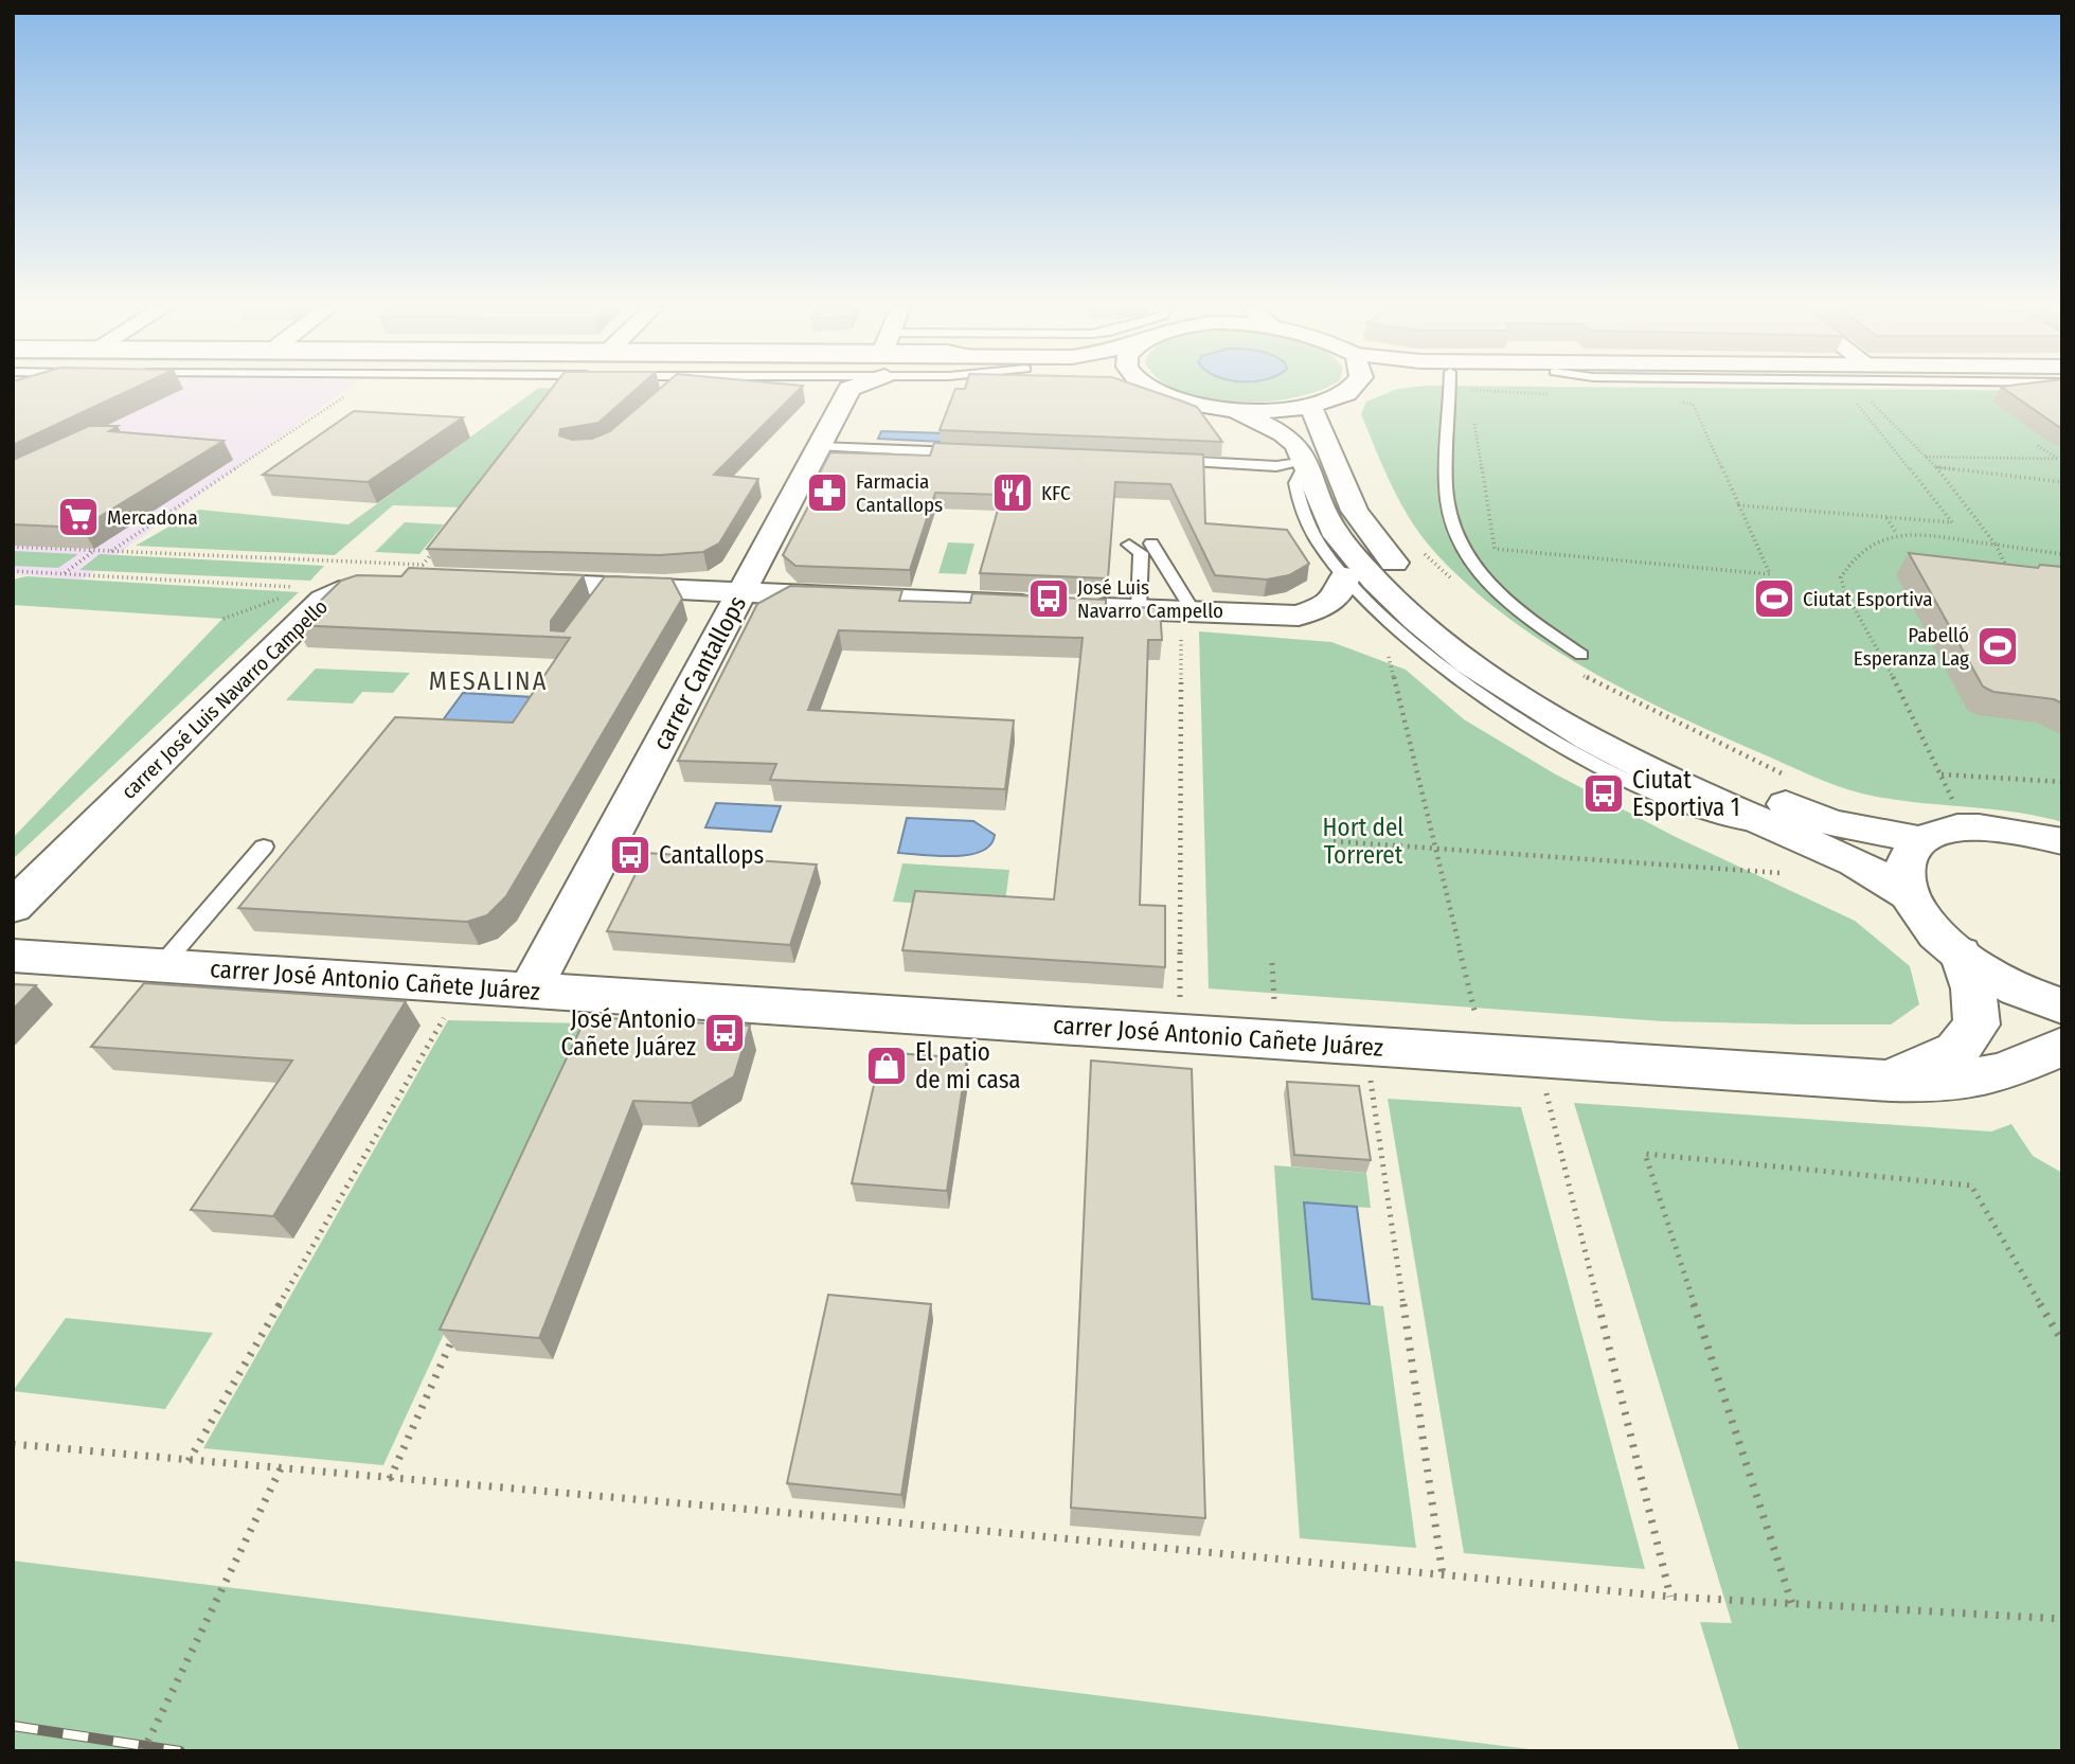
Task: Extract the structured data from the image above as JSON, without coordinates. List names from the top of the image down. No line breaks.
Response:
{"streets":{"main road":["carrer Cantallops","carrer José Luis Navarro Campello","carrer José Antonio Cañete Juárez"]},"crossings":[["carrer Cantallops","carrer José Antonio Cañete Juárez"]],"districts":["MESALINA"],"parks":["Hort del Torreret"],"places":{"pharmacy":["Farmacia Cantallops"],"restaurant":["KFC"],"supermarket":["Mercadona"],"bus stop":["José Luis Navarro Campello","Ciutat Esportiva 1","Cantallops","José Antonio Cañete Juárez"],"sports":["Ciutat Esportiva","Pabelló Esperanza Lag"],"shop":["El patio de mi casa"]}}
